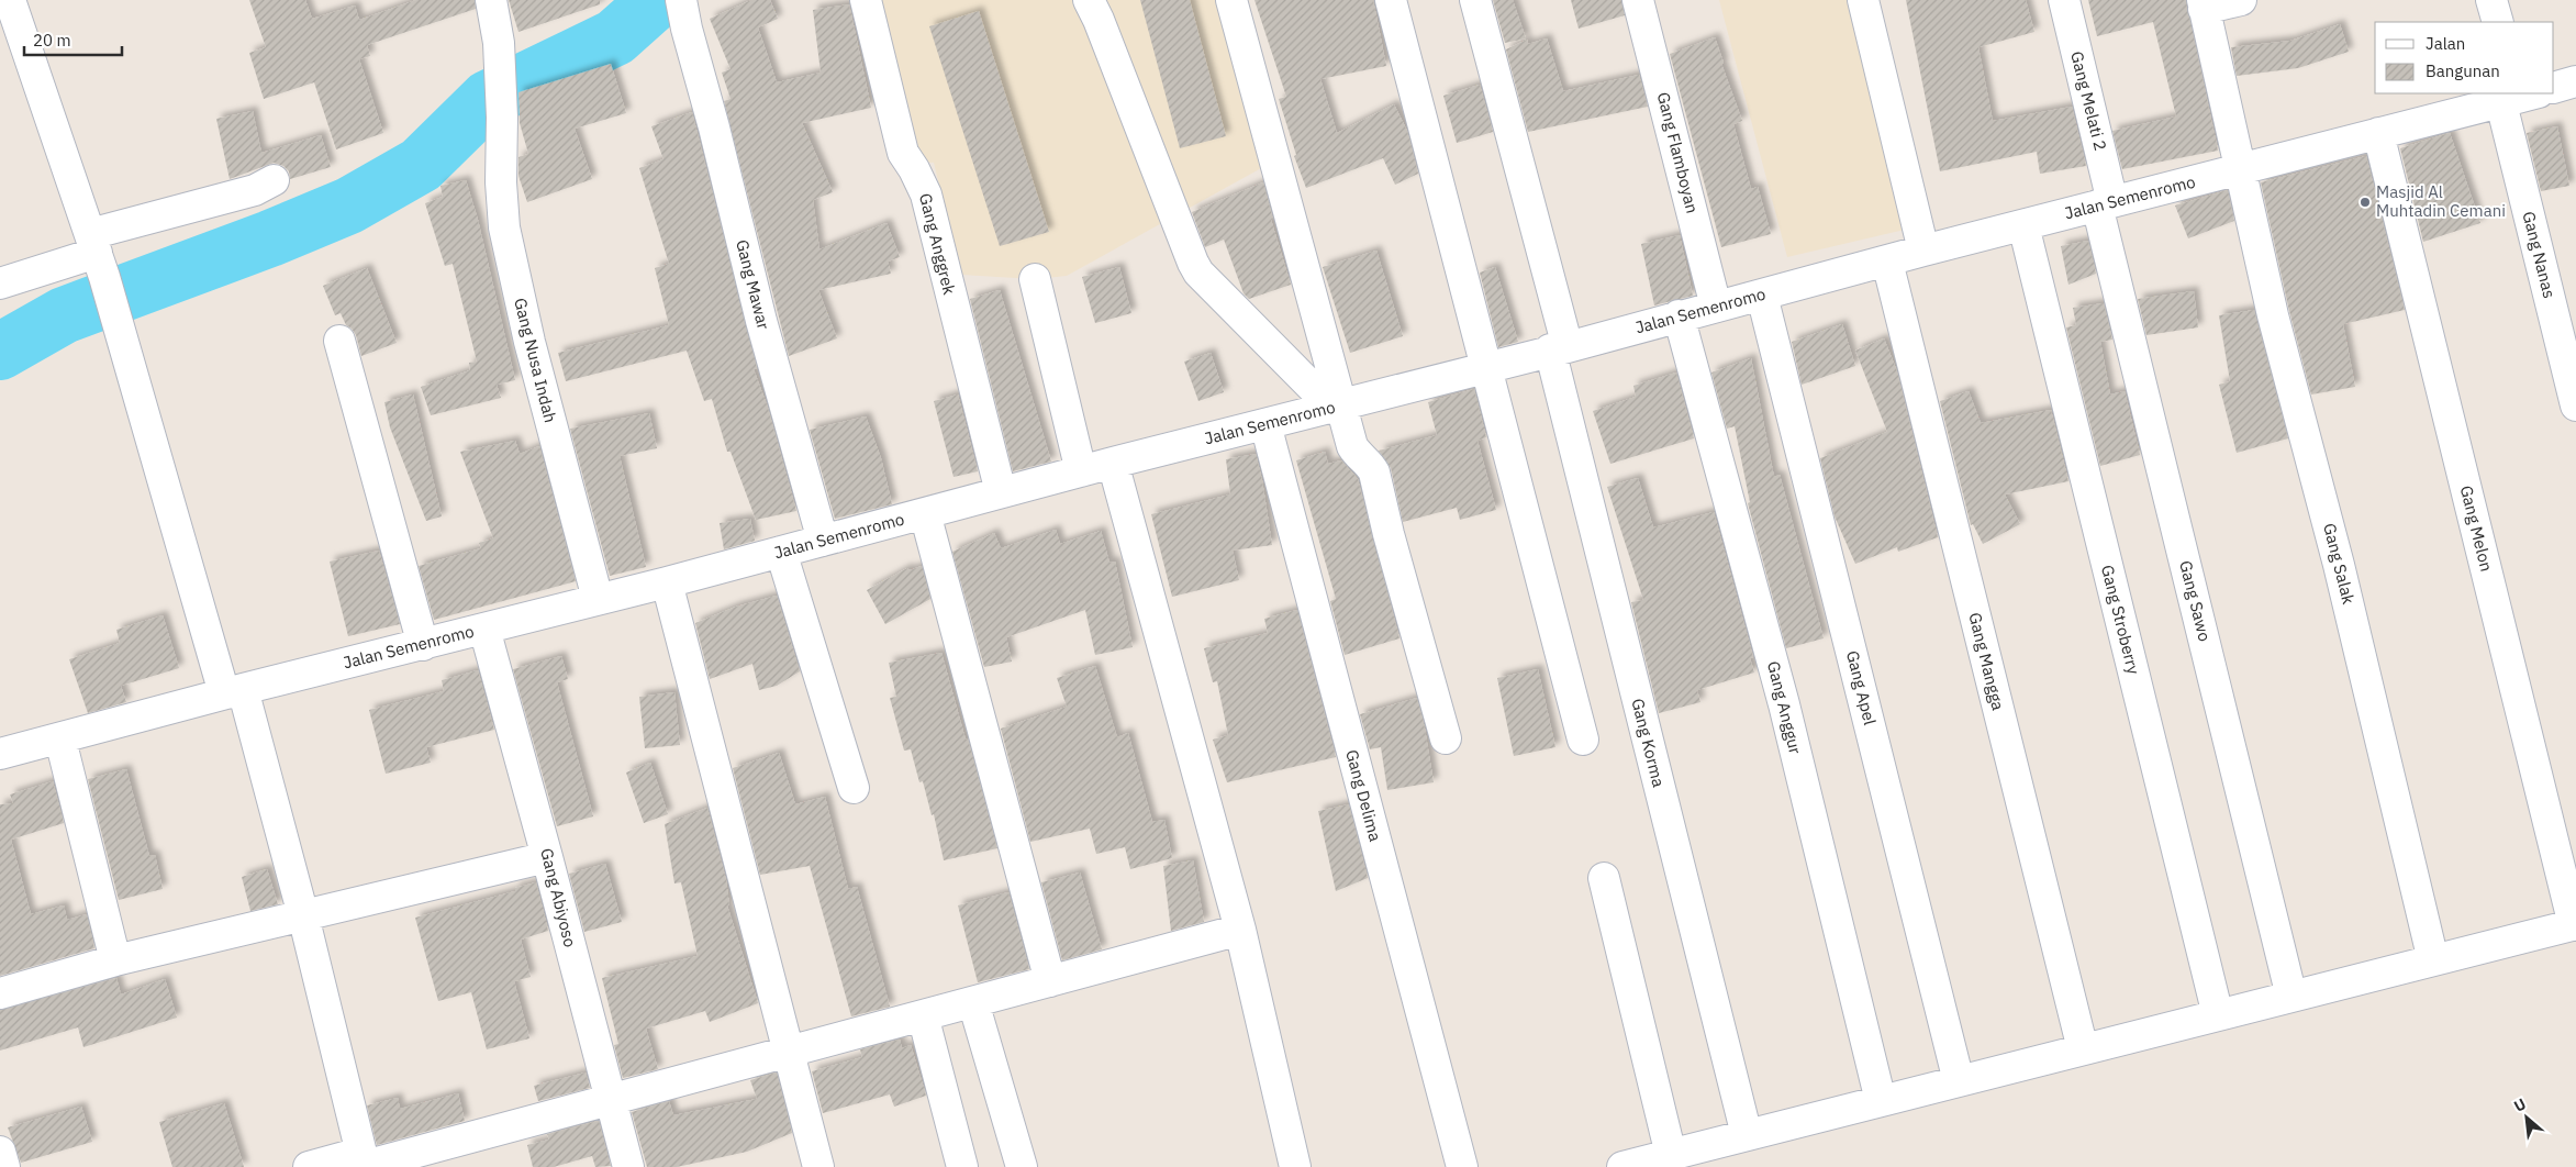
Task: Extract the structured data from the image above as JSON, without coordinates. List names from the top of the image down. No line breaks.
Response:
{"streets":{"street":["Gang Melati 2","Gang Flamboyan","Jalan Semenromo","Gang Anggrek","Gang Nanas","Gang Mawar","Gang Nusa Indah","Gang Melon","Gang Salak","Gang Sawo","Gang Stroberry","Gang Mangga","Gang Apel","Gang Anggur","Gang Korma","Gang Delima","Gang Abiyoso"]},"crossings":[["Gang Melati 2","Jalan Semenromo"],["Gang Melati 2","Gang Sawo"],["Gang Flamboyan","Jalan Semenromo"],["Jalan Semenromo","Gang Anggrek"],["Jalan Semenromo","Gang Nanas"],["Jalan Semenromo","Gang Mawar"],["Jalan Semenromo","Gang Nusa Indah"],["Jalan Semenromo","Gang Melon"],["Jalan Semenromo","Gang Salak"],["Jalan Semenromo","Gang Sawo"],["Jalan Semenromo","Gang Stroberry"],["Jalan Semenromo","Gang Mangga"],["Jalan Semenromo","Gang Apel"],["Jalan Semenromo","Gang Anggur"],["Jalan Semenromo","Gang Korma"],["Jalan Semenromo","Gang Delima"],["Jalan Semenromo","Gang Abiyoso"]],"places":["Masjid Al Muhtadin Cemani"],"legend":["Jalan","Bangunan"],"scale_bar":"20 m","north":"top left"}
